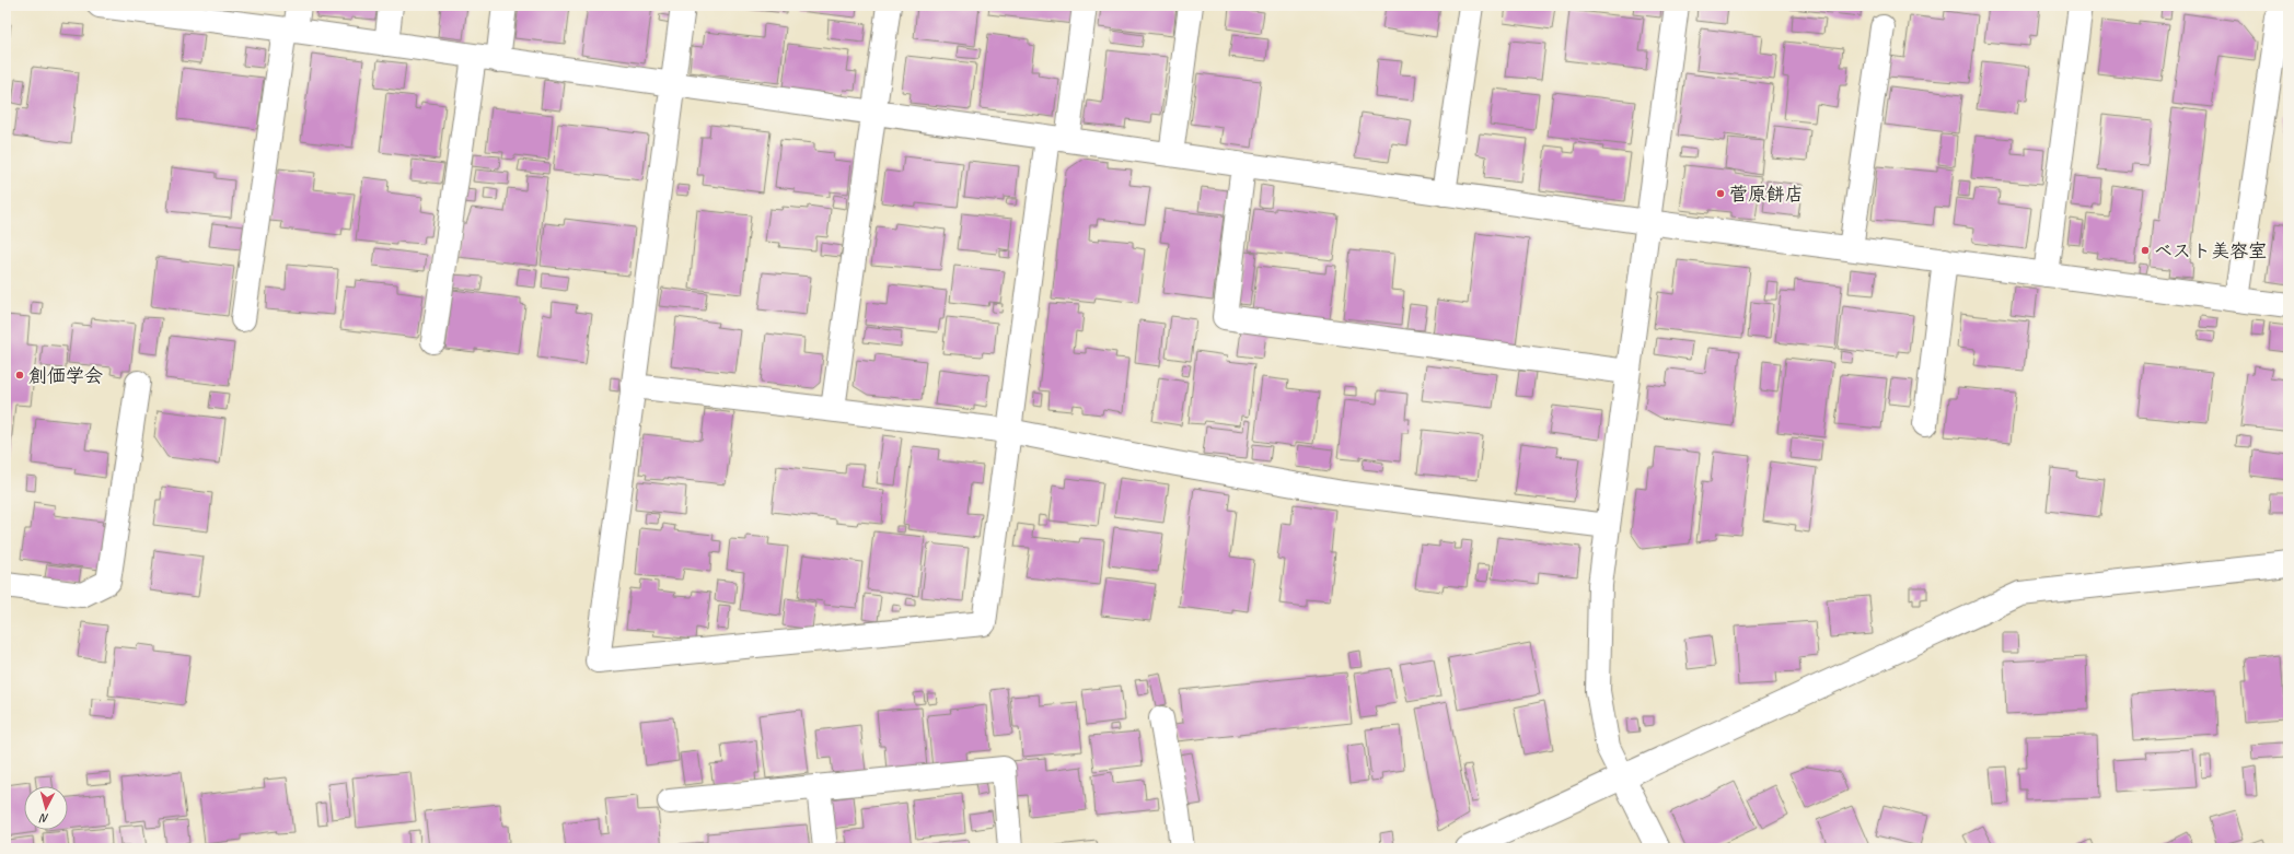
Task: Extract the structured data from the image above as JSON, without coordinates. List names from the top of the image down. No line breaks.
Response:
{"places":["菅原餅店","ベスト美容室","創価学会"],"north":"bottom"}
